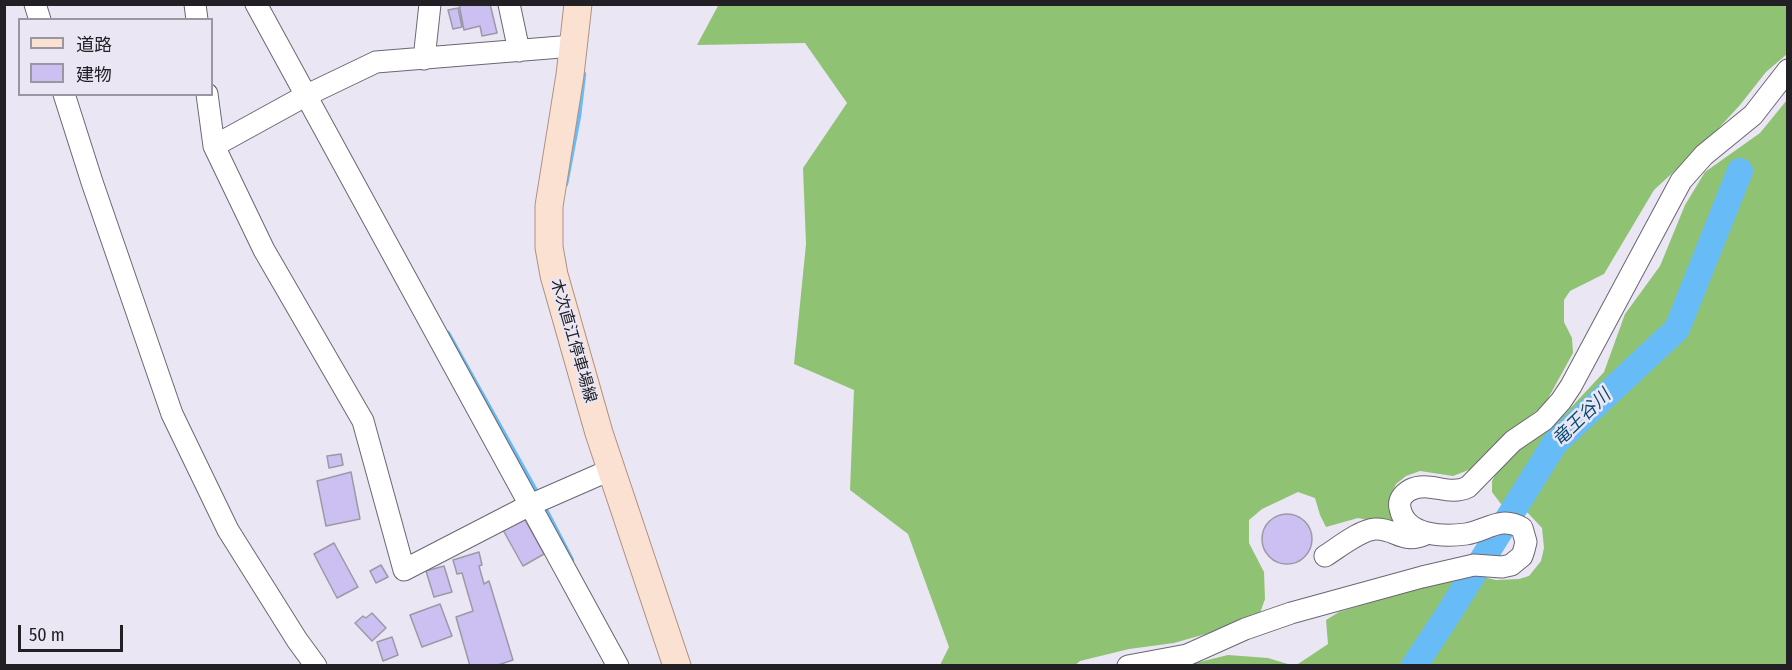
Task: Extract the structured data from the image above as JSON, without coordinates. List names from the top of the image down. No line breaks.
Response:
{"streets":{"main road":["木次直江停車場線"]},"water":["竜王谷川"],"legend":["道路","建物"],"scale_bar":"50 m"}
